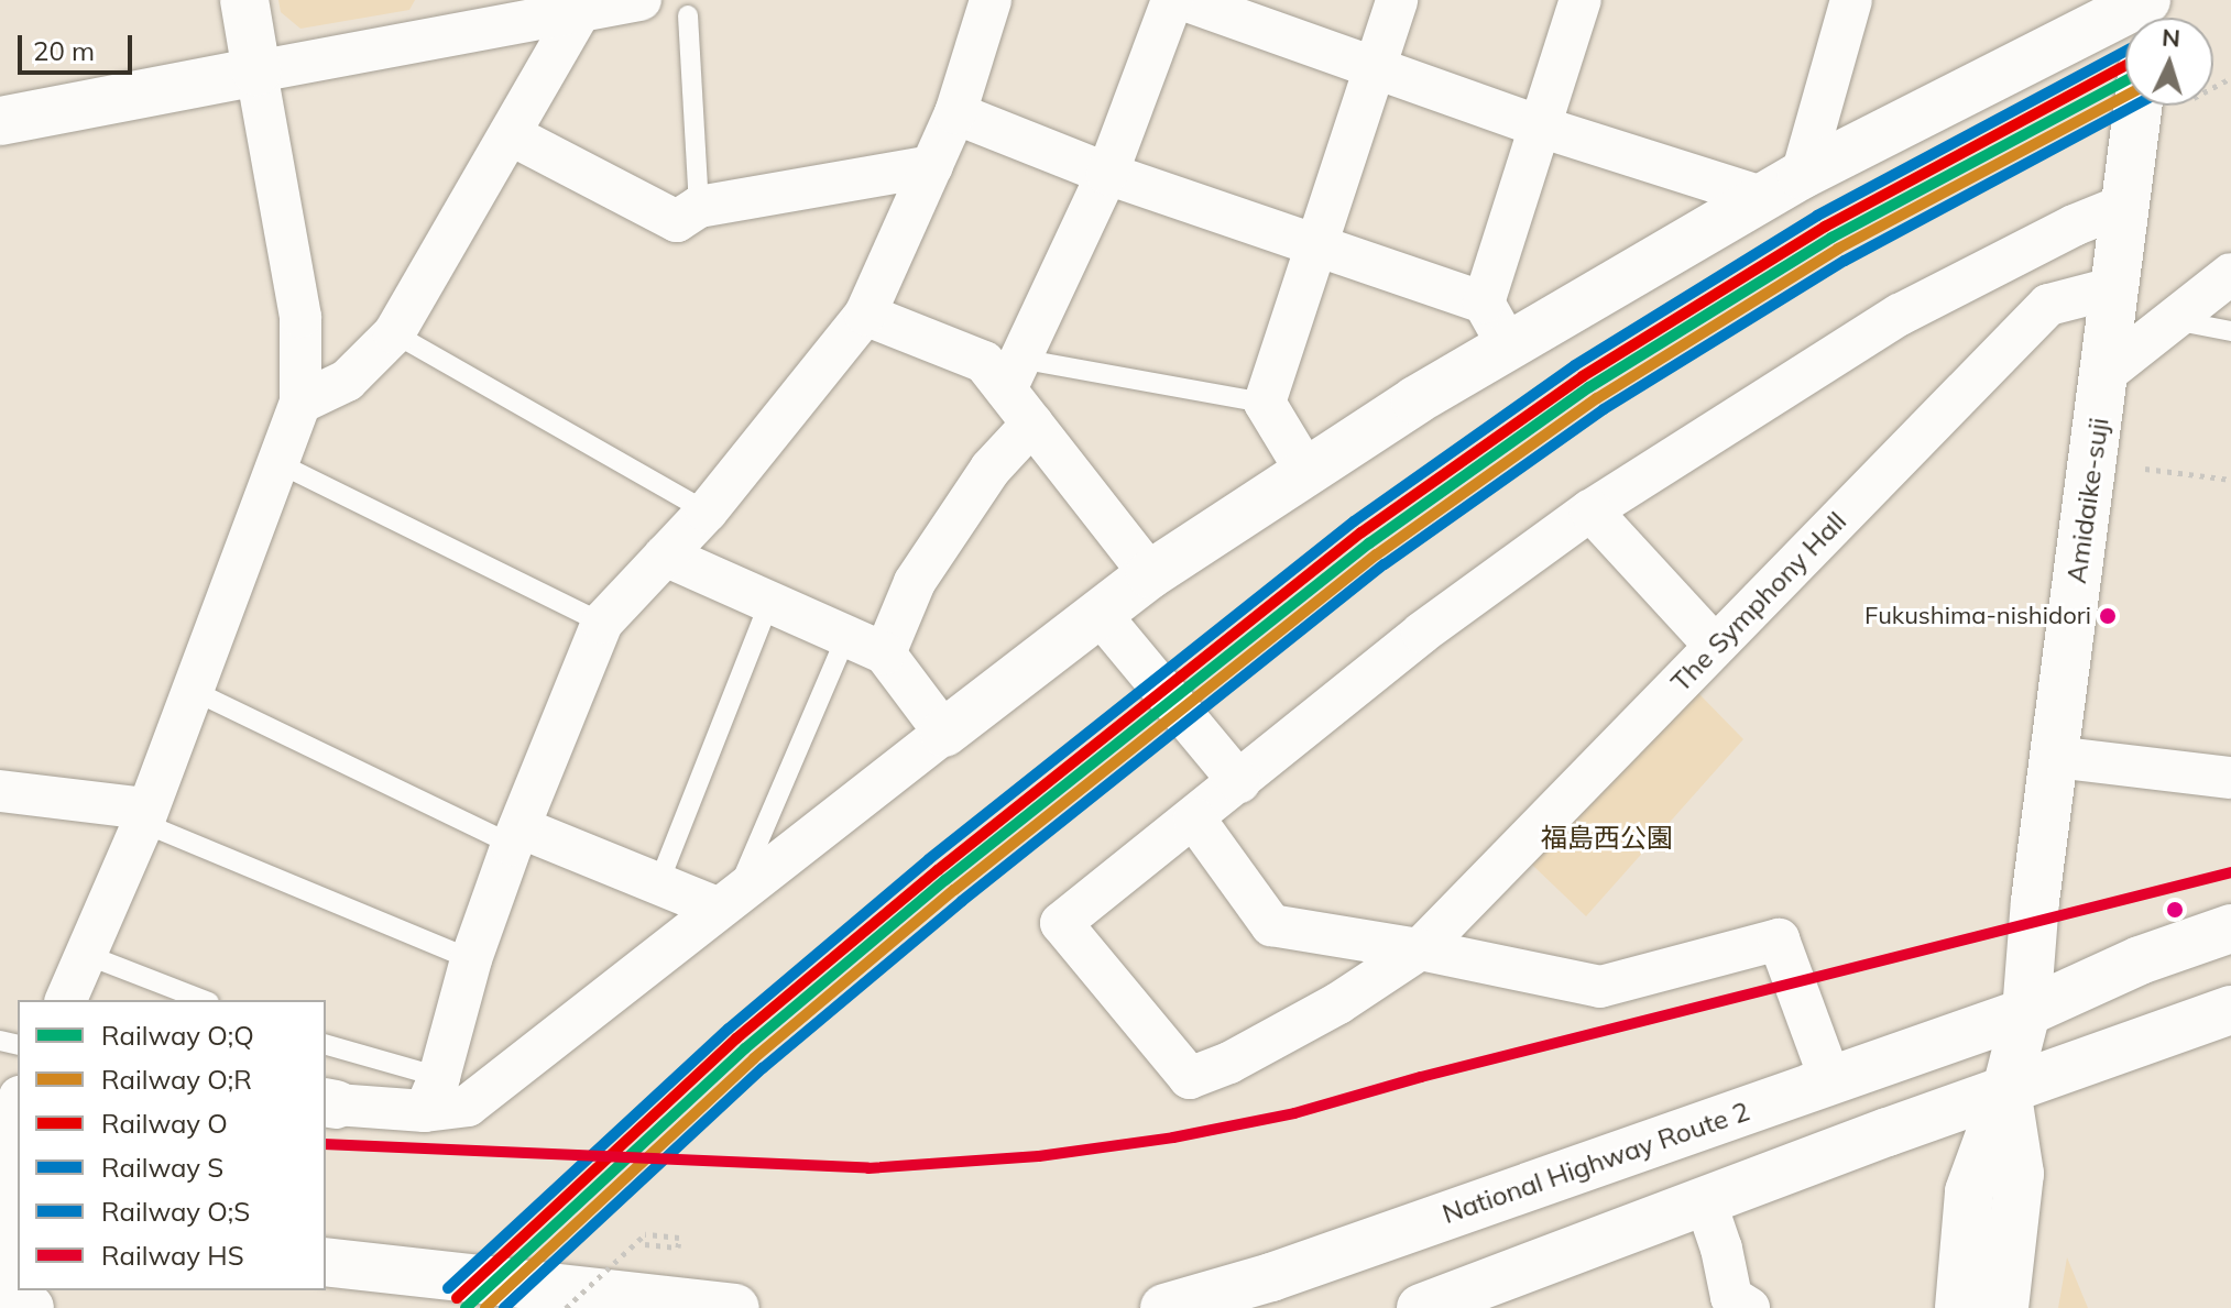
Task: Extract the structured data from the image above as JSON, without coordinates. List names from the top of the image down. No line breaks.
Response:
{"streets":{"main road":["Amidaike-suji","National Highway Route 2"],"street":["The Symphony Hall"]},"crossings":[["Amidaike-suji","The Symphony Hall"],["Amidaike-suji","National Highway Route 2"]],"parks":["福島西公園"],"places":["Fukushima-nishidori"],"lines":["rail line O;S","rail line O","rail line O;Q","rail line O;R","rail line S","rail line HS"],"legend":["Railway O;Q","Railway O;R","Railway O","Railway S","Railway O;S","Railway HS"],"scale_bar":"20 m","north":"top"}
